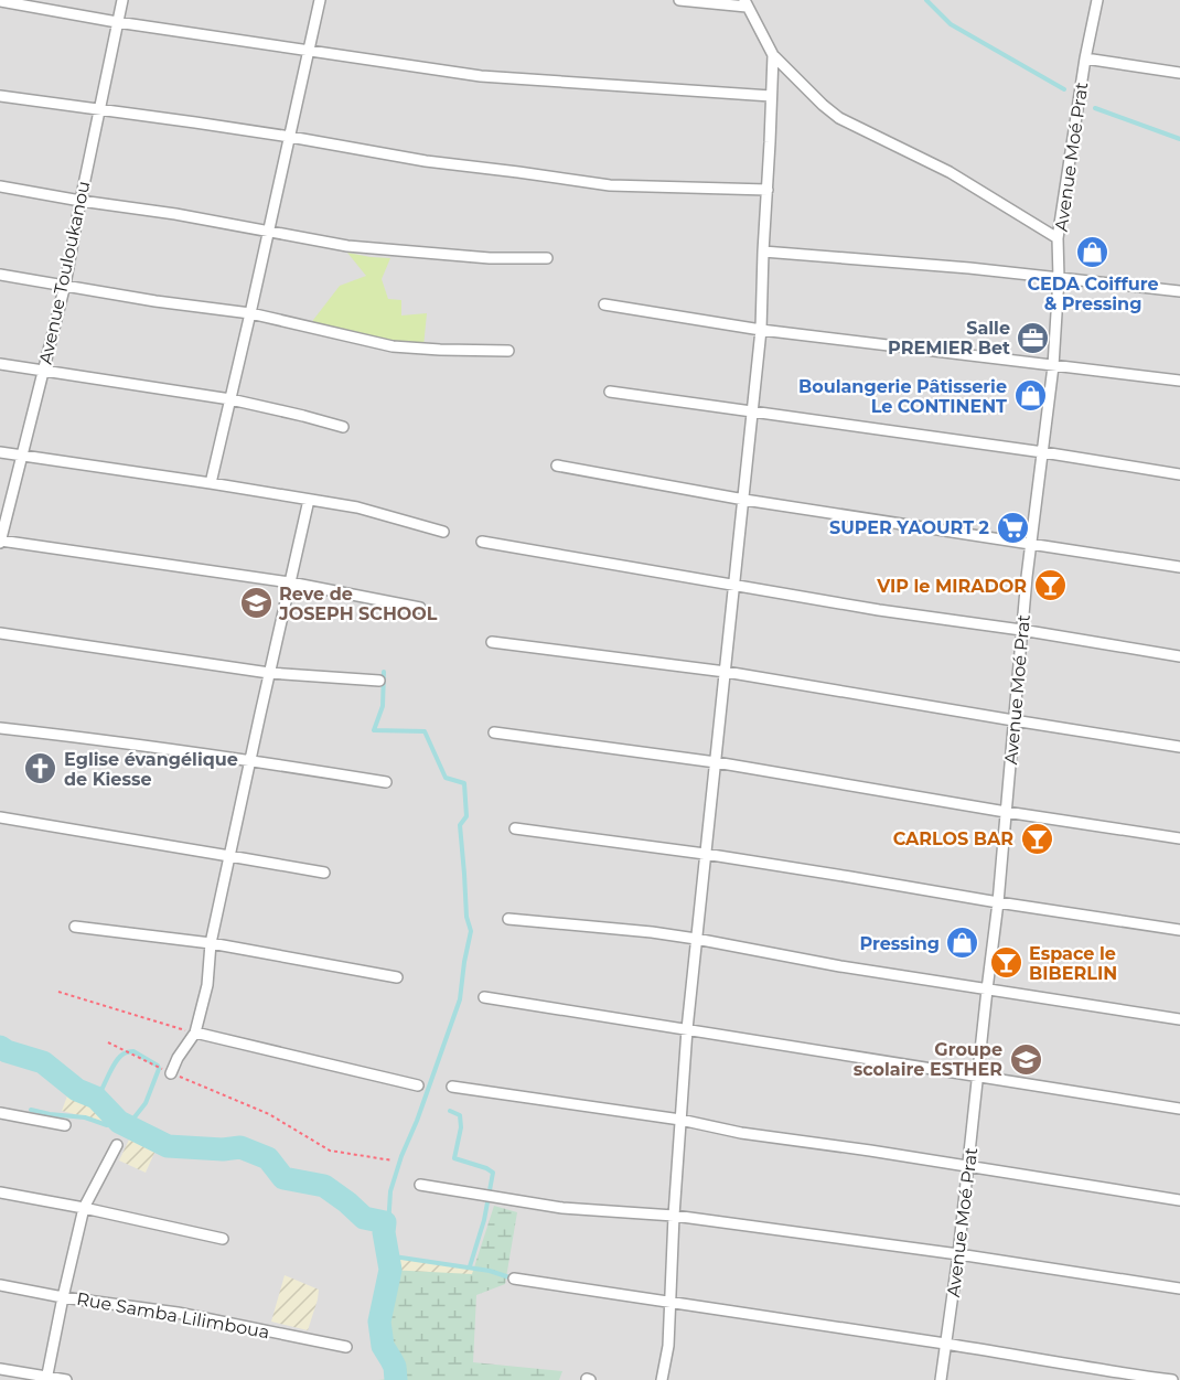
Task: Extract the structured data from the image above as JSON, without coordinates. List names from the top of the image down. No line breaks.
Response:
{"streets":{"street":["Avenue Moé Prat","Avenue Touloukanou","Rue Samba Lilimboua"]},"places":{"shop":["CEDA Coiffure & Pressing","Boulangerie Pâtisserie Le CONTINENT","Pressing"],"office":["Salle PREMIER Bet"],"supermarket":["SUPER YAOURT 2"],"bar":["VIP le MIRADOR","CARLOS BAR","Espace le BIBERLIN"],"school or university":["Reve de JOSEPH SCHOOL","Groupe scolaire ESTHER"],"church":["Eglise évangélique de Kiesse"]}}
